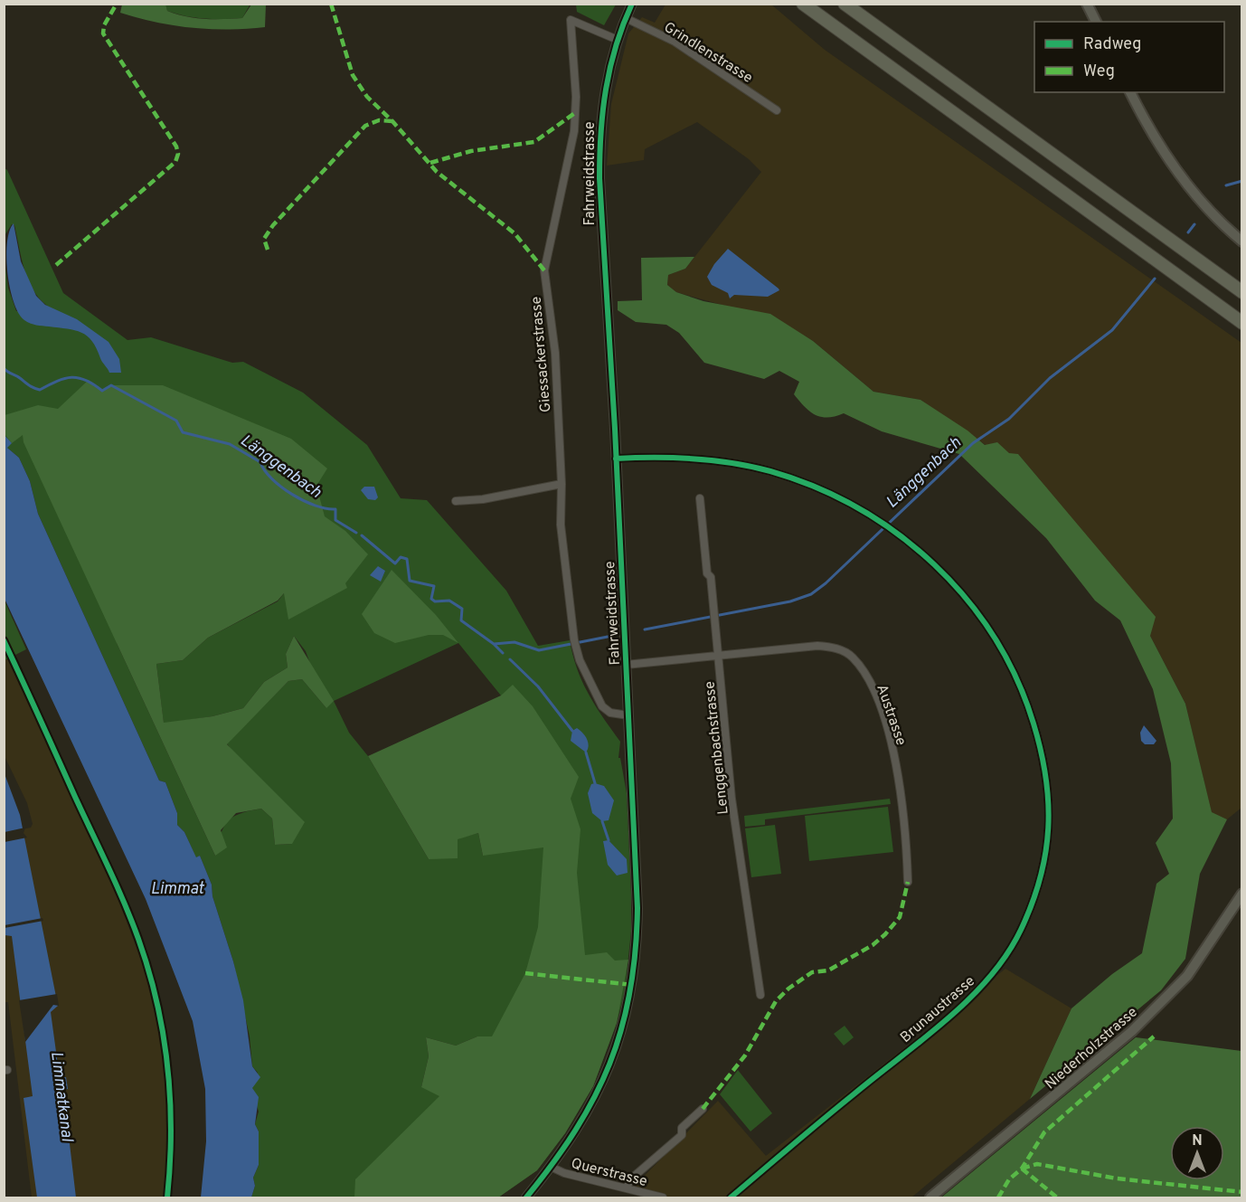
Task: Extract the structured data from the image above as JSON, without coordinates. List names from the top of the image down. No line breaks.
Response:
{"streets":{"main road":["Niederholzstrasse"],"street":["Grindlenstrasse","Fahrweidstrasse","Giessackerstrasse","Austrasse","Lenggenbachstrasse","Brunaustrasse","Querstrasse"]},"crossings":[["Grindlenstrasse","Fahrweidstrasse"],["Fahrweidstrasse","Giessackerstrasse"],["Fahrweidstrasse","Austrasse"],["Fahrweidstrasse","Brunaustrasse"],["Fahrweidstrasse","Querstrasse"],["Austrasse","Lenggenbachstrasse"]],"water":["Länggenbach","Limmat","Limmatkanal"],"legend":["Radweg","Weg"],"north":"top"}
